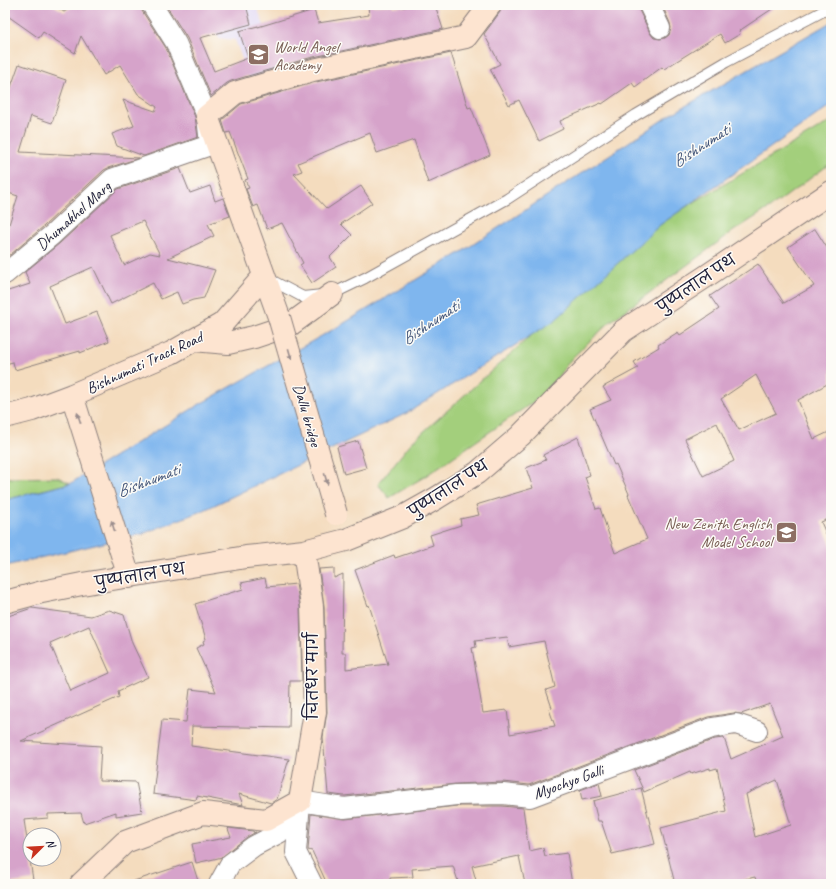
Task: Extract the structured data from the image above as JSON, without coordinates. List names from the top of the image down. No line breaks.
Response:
{"streets":{"main road":["पुष्पलाल पथ","Bishnumati Track Road","Dallu bridge","चितधर मार्ग"],"street":["Dhumakhel Marg","Myochyo Galli"]},"crossings":[["Dhumakhel Marg","Dallu bridge"],["पुष्पलाल पथ","Dallu bridge"],["पुष्पलाल पथ","चितधर मार्ग"],["Bishnumati Track Road","Dallu bridge"],["चितधर मार्ग","Myochyo Galli"]],"one_way":["Dallu bridge"],"water":["Bishnumati"],"places":{"school or university":["World Angel Academy","New Zenith English Model School"]},"north":"top right"}
